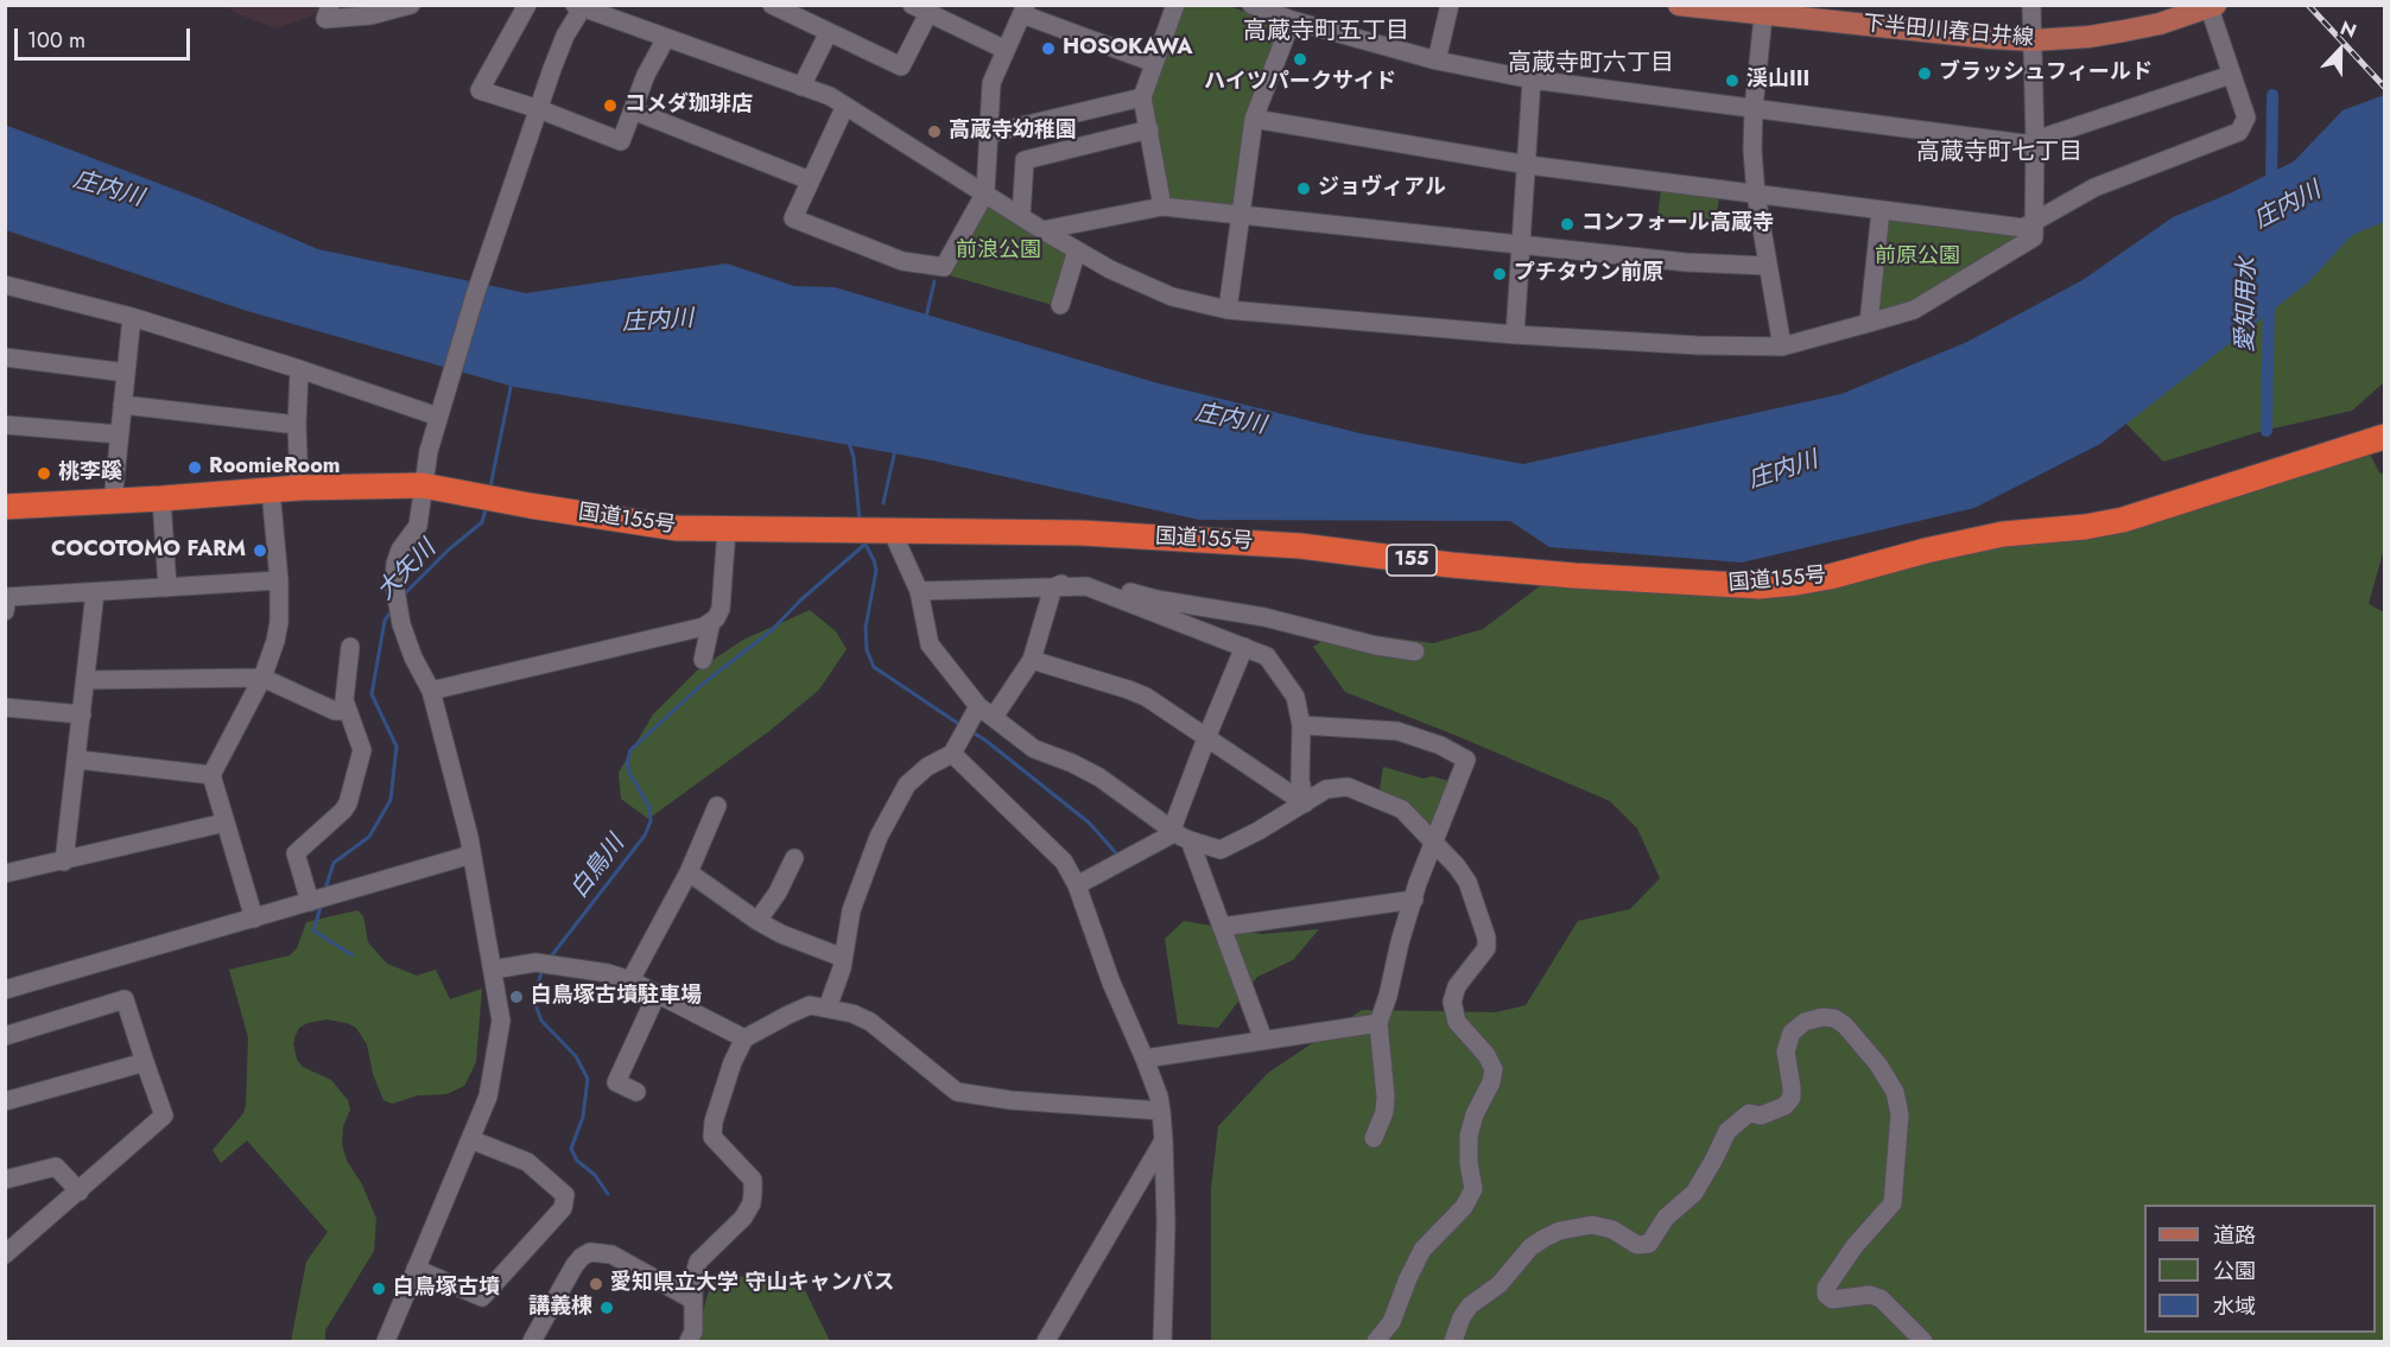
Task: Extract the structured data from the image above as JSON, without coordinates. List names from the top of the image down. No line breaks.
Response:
{"streets":{"highway":["国道155号","155"],"main road":["下半田川春日井線"]},"districts":["高蔵寺町五丁目","高蔵寺町六丁目","高蔵寺町七丁目"],"water":["庄内川","愛知用水","大矢川","白鳥川"],"parks":["前浪公園","前原公園"],"places":["HOSOKAWA","ハイツパークサイド","ブラッシュフィールド","渓山III","コメダ珈琲店","高蔵寺幼稚園","ジョヴィアル","コンフォール高蔵寺","プチタウン前原","RoomieRoom","桃李蹊","COCOTOMO FARM","白鳥塚古墳駐車場","愛知県立大学 守山キャンパス","白鳥塚古墳","講義棟"],"legend":["道路","公園","水域"],"scale_bar":"100 m","north":"top"}
